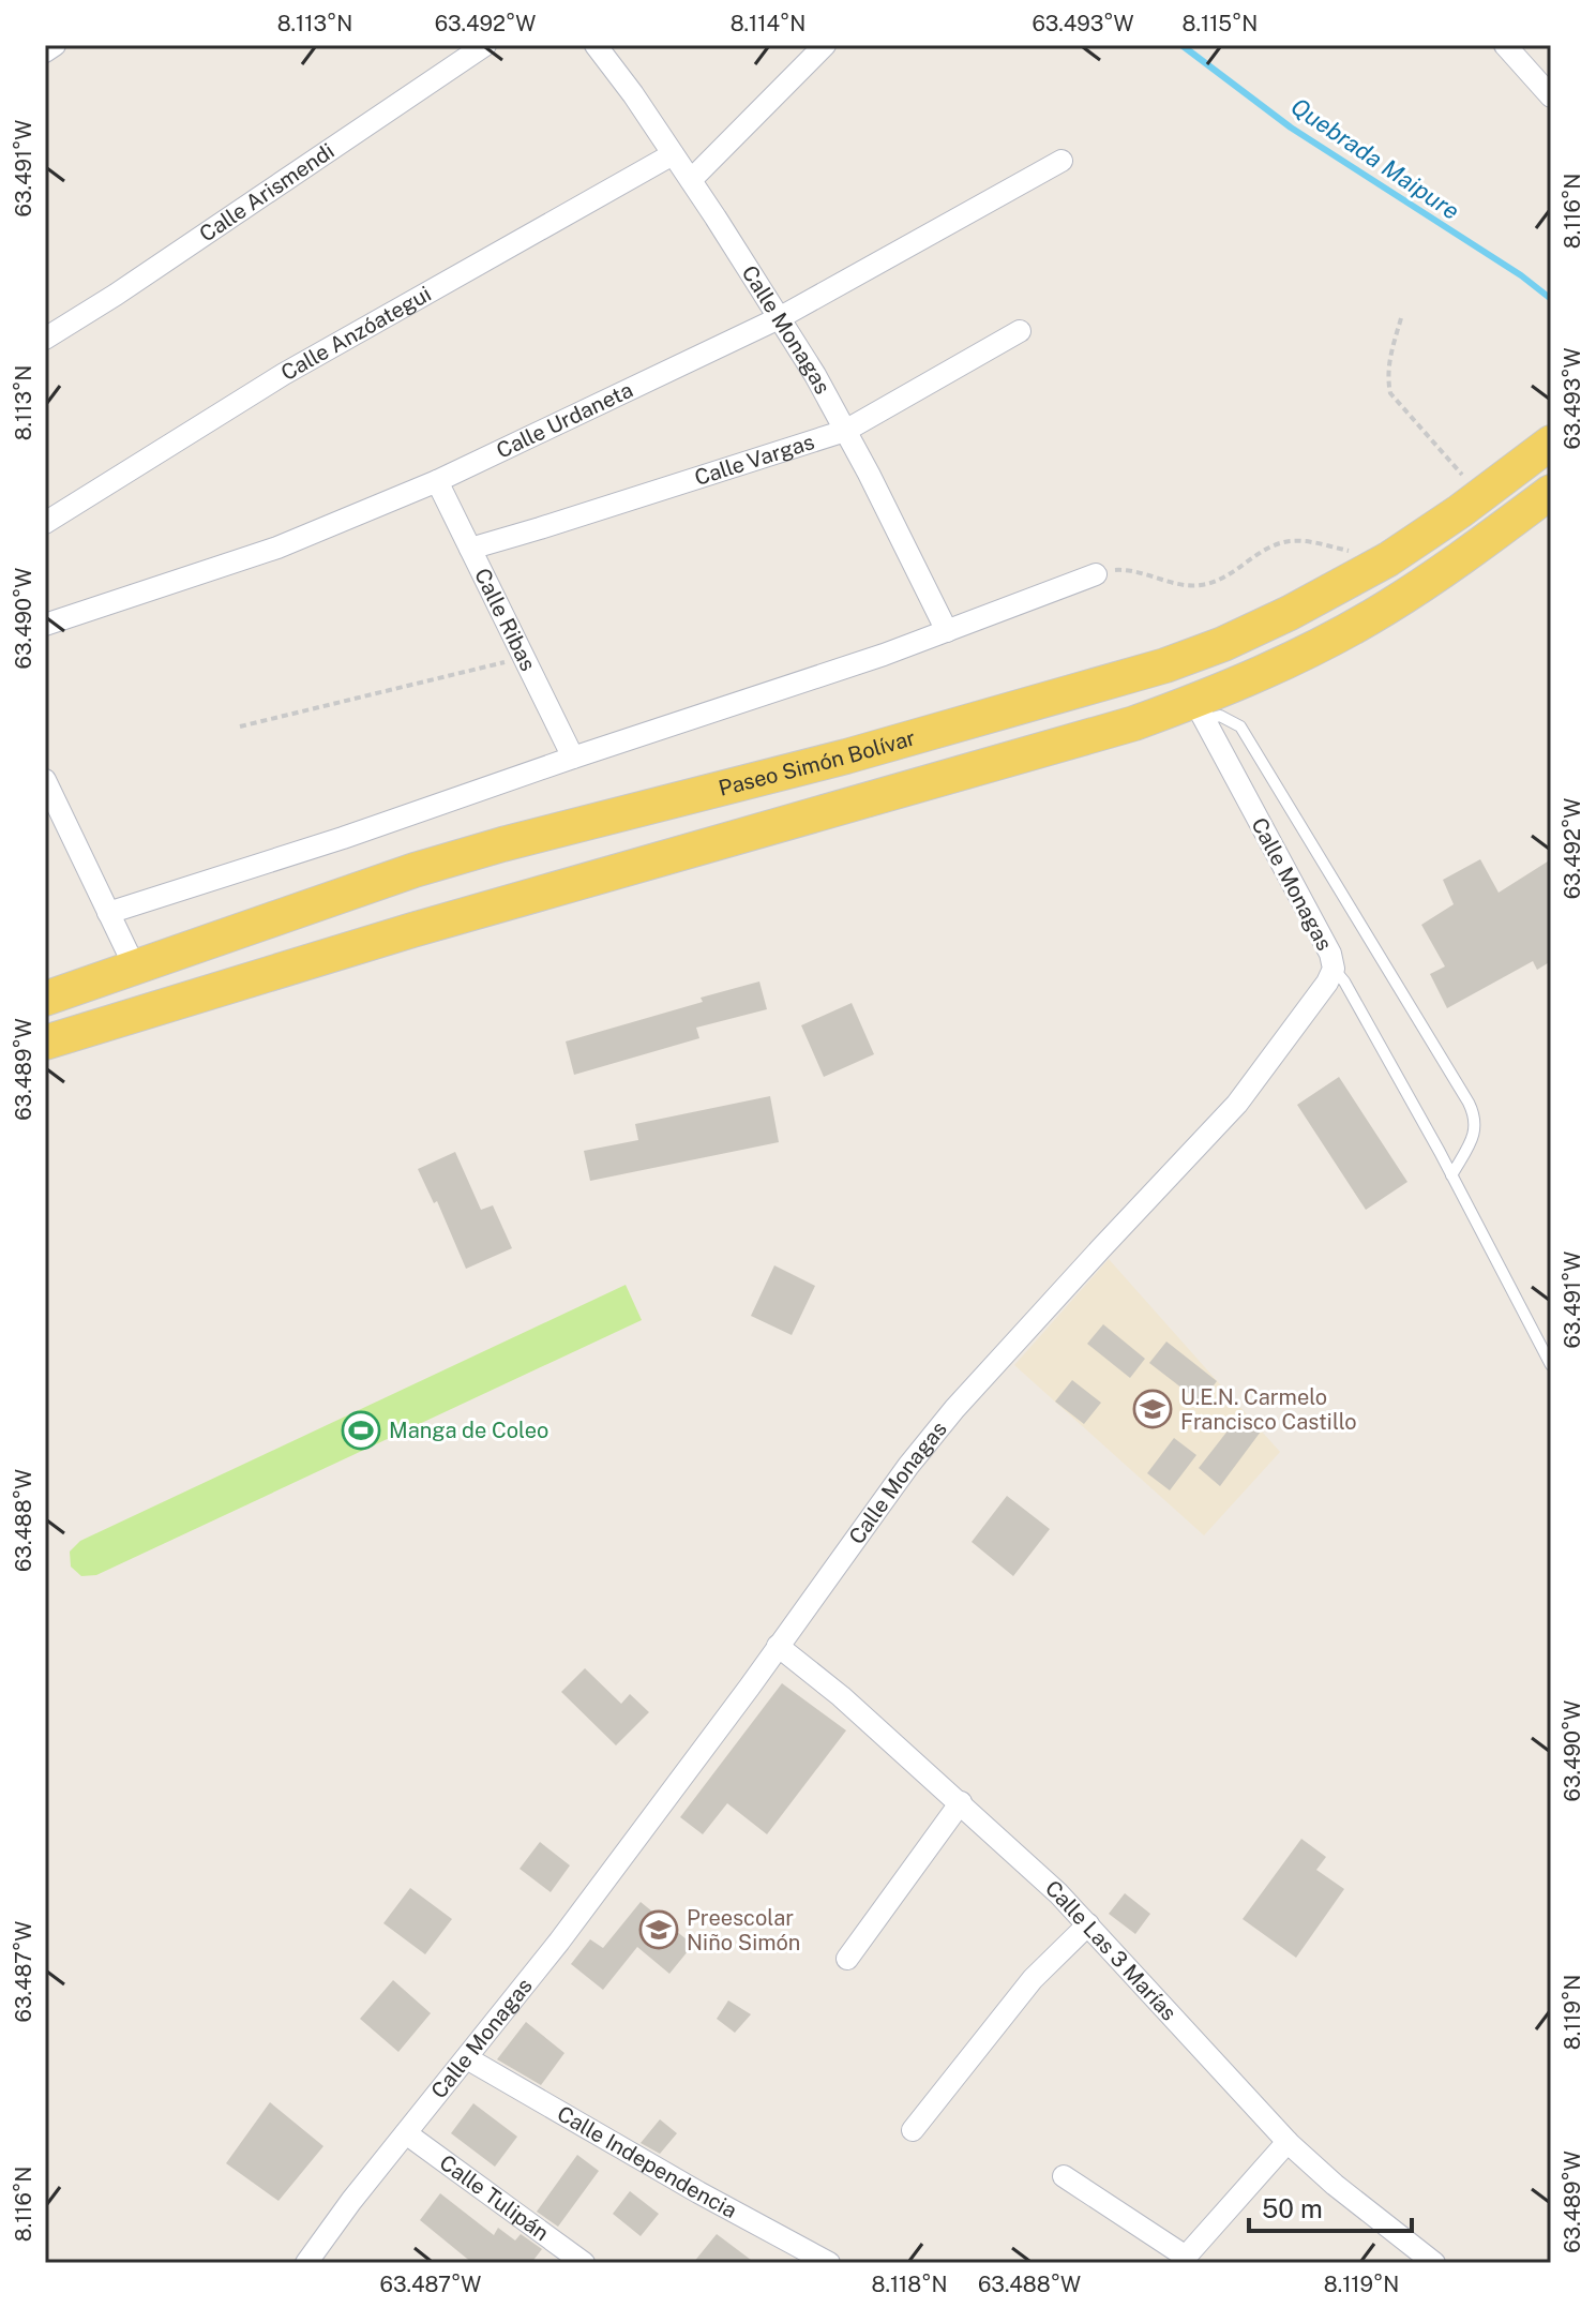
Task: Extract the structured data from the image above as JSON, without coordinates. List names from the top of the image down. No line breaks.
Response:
{"streets":{"main road":["Paseo Simón Bolívar"],"street":["Calle Arismendi","Calle Monagas","Calle Anzóategui","Calle Urdaneta","Calle Vargas","Calle Ribas","Calle Las 3 Marías","Calle Independencia","Calle Tulipán"]},"crossings":[["Calle Monagas","Calle Anzóategui"],["Calle Monagas","Calle Urdaneta"],["Calle Monagas","Calle Vargas"],["Calle Monagas","Calle Las 3 Marías"],["Calle Monagas","Calle Independencia"],["Calle Monagas","Calle Tulipán"],["Calle Urdaneta","Calle Ribas"],["Calle Vargas","Calle Ribas"]],"water":["Quebrada Maipure"],"places":{"school or university":["U.E.N. Carmelo Francisco Castillo","Preescolar Niño Simón"],"sports":["Manga de Coleo"]},"scale_bar":"50 m","coordinates":["8.113°N","63.492°W","8.114°N","63.493°W","8.115°N","63.491°W","8.116°N","63.490°W","63.489°W","63.488°W","63.487°W","8.119°N","8.118°N"]}
